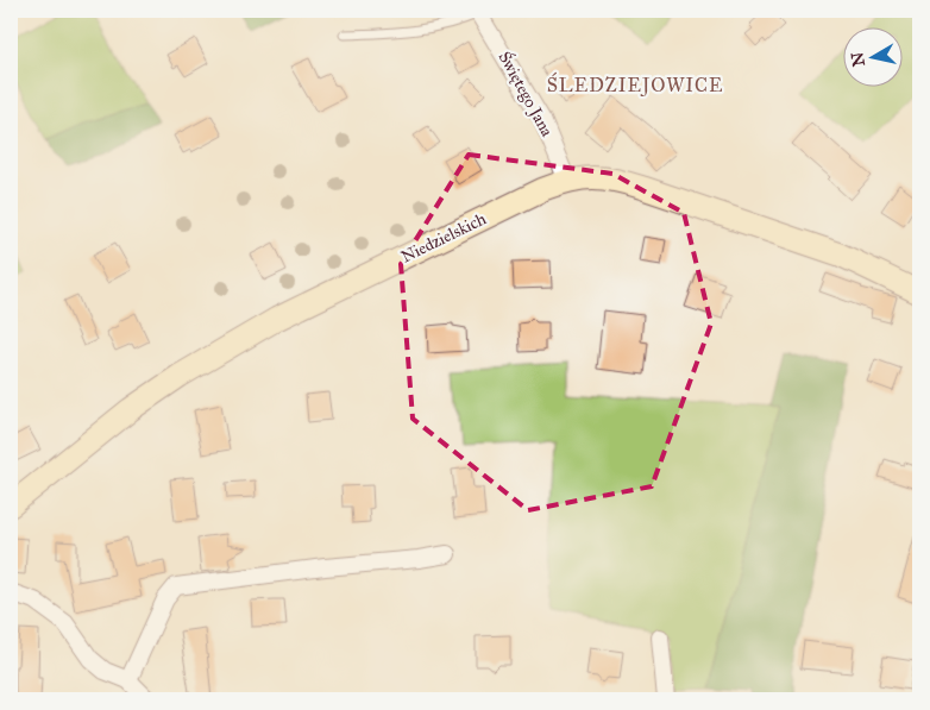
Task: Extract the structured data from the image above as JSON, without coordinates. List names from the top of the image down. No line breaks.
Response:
{"streets":{"street":["Świętego Jana","Niedzielskich"]},"crossings":[["Świętego Jana","Niedzielskich"]],"districts":["ŚLEDZIEJOWICE"],"north":"left"}
